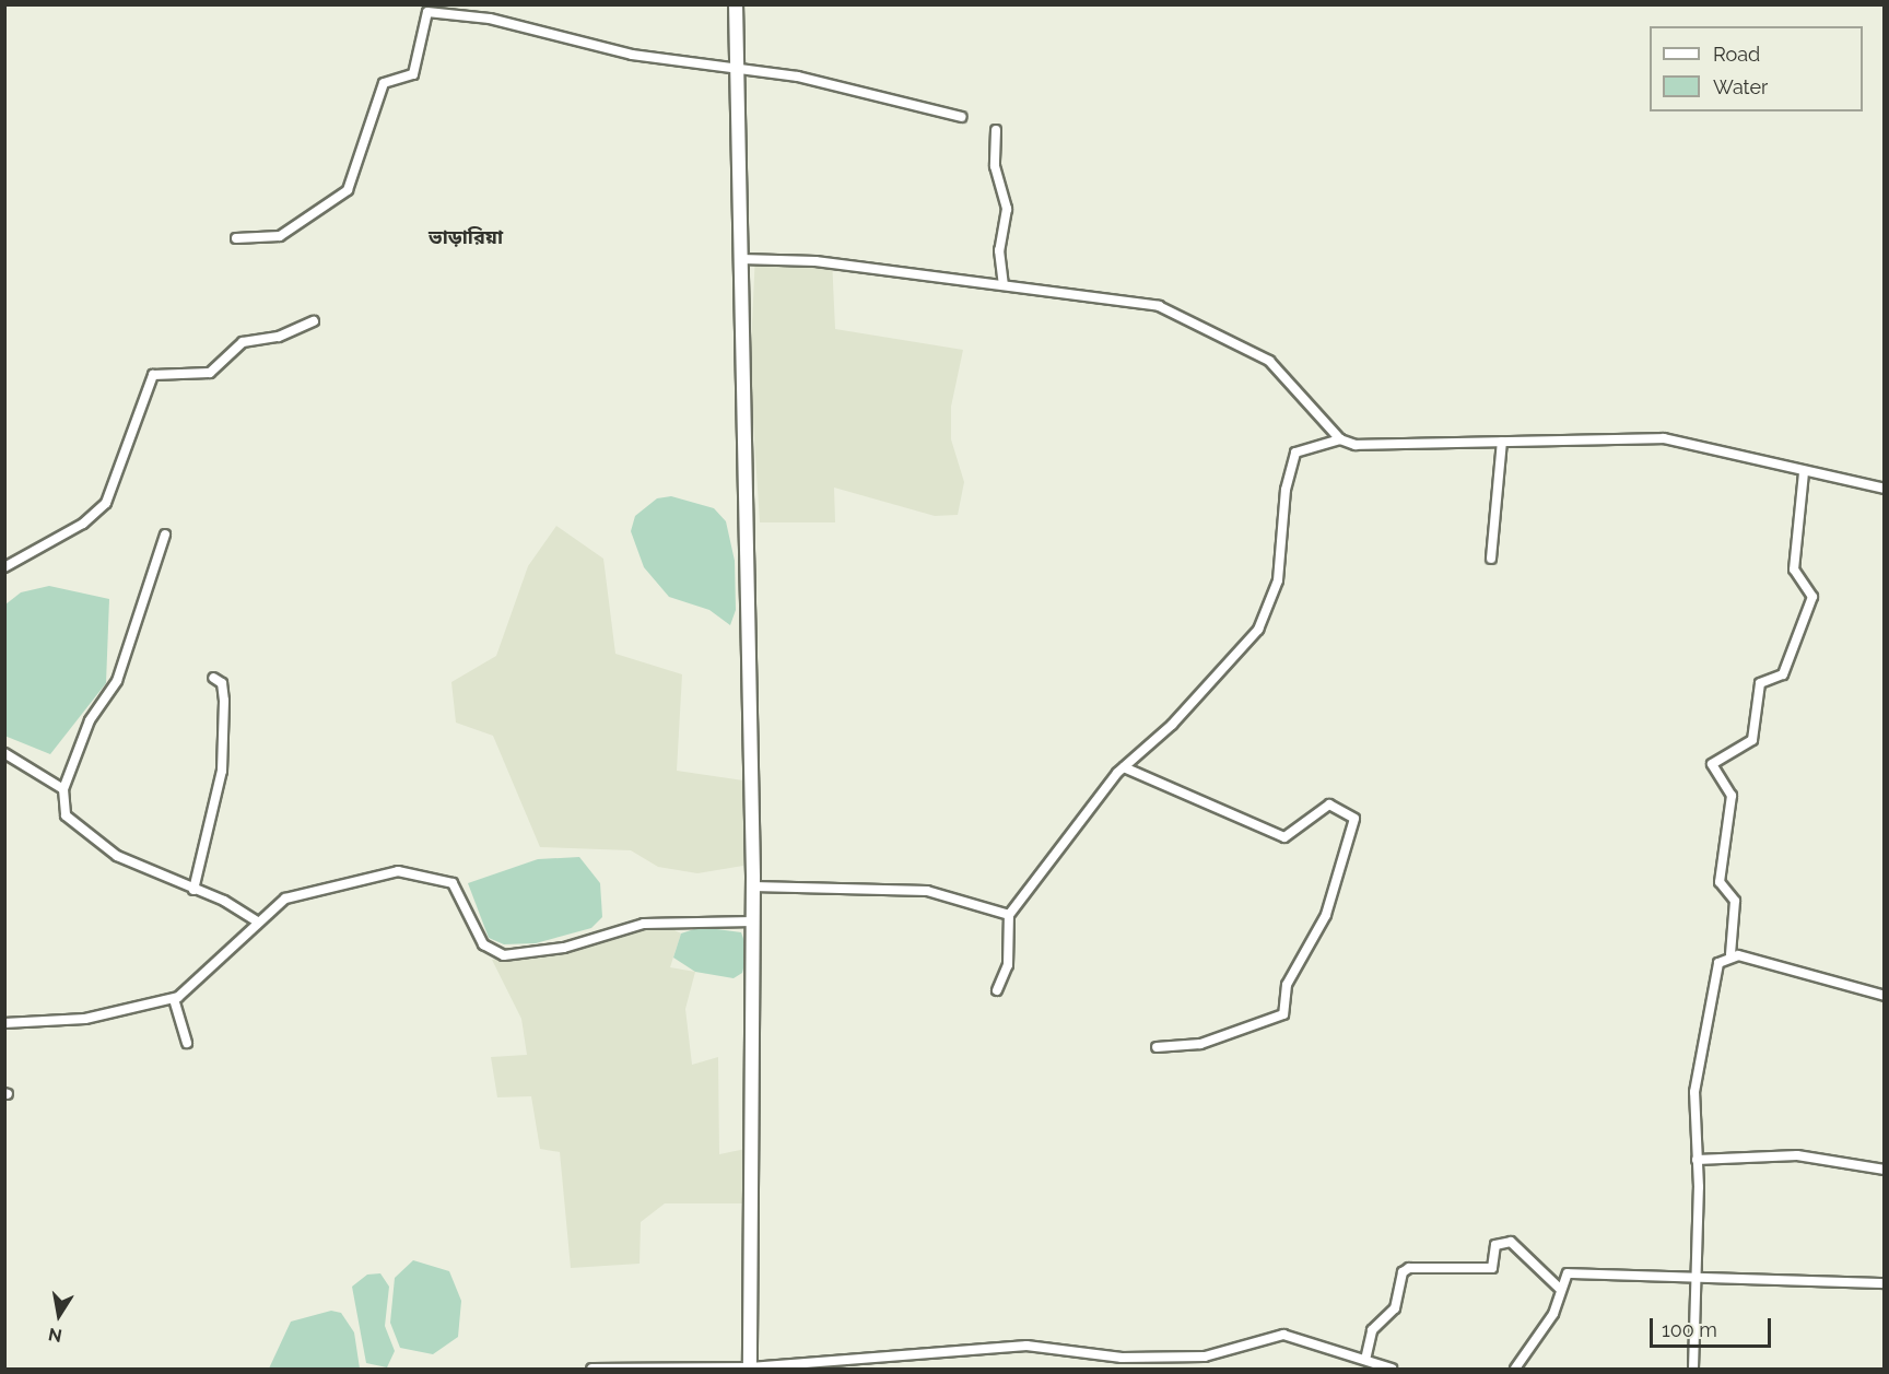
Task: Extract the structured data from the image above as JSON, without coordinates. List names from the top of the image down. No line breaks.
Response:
{"districts":["ভাড়ারিয়া"],"legend":["Road","Water"],"scale_bar":"100 m","north":"bottom"}
